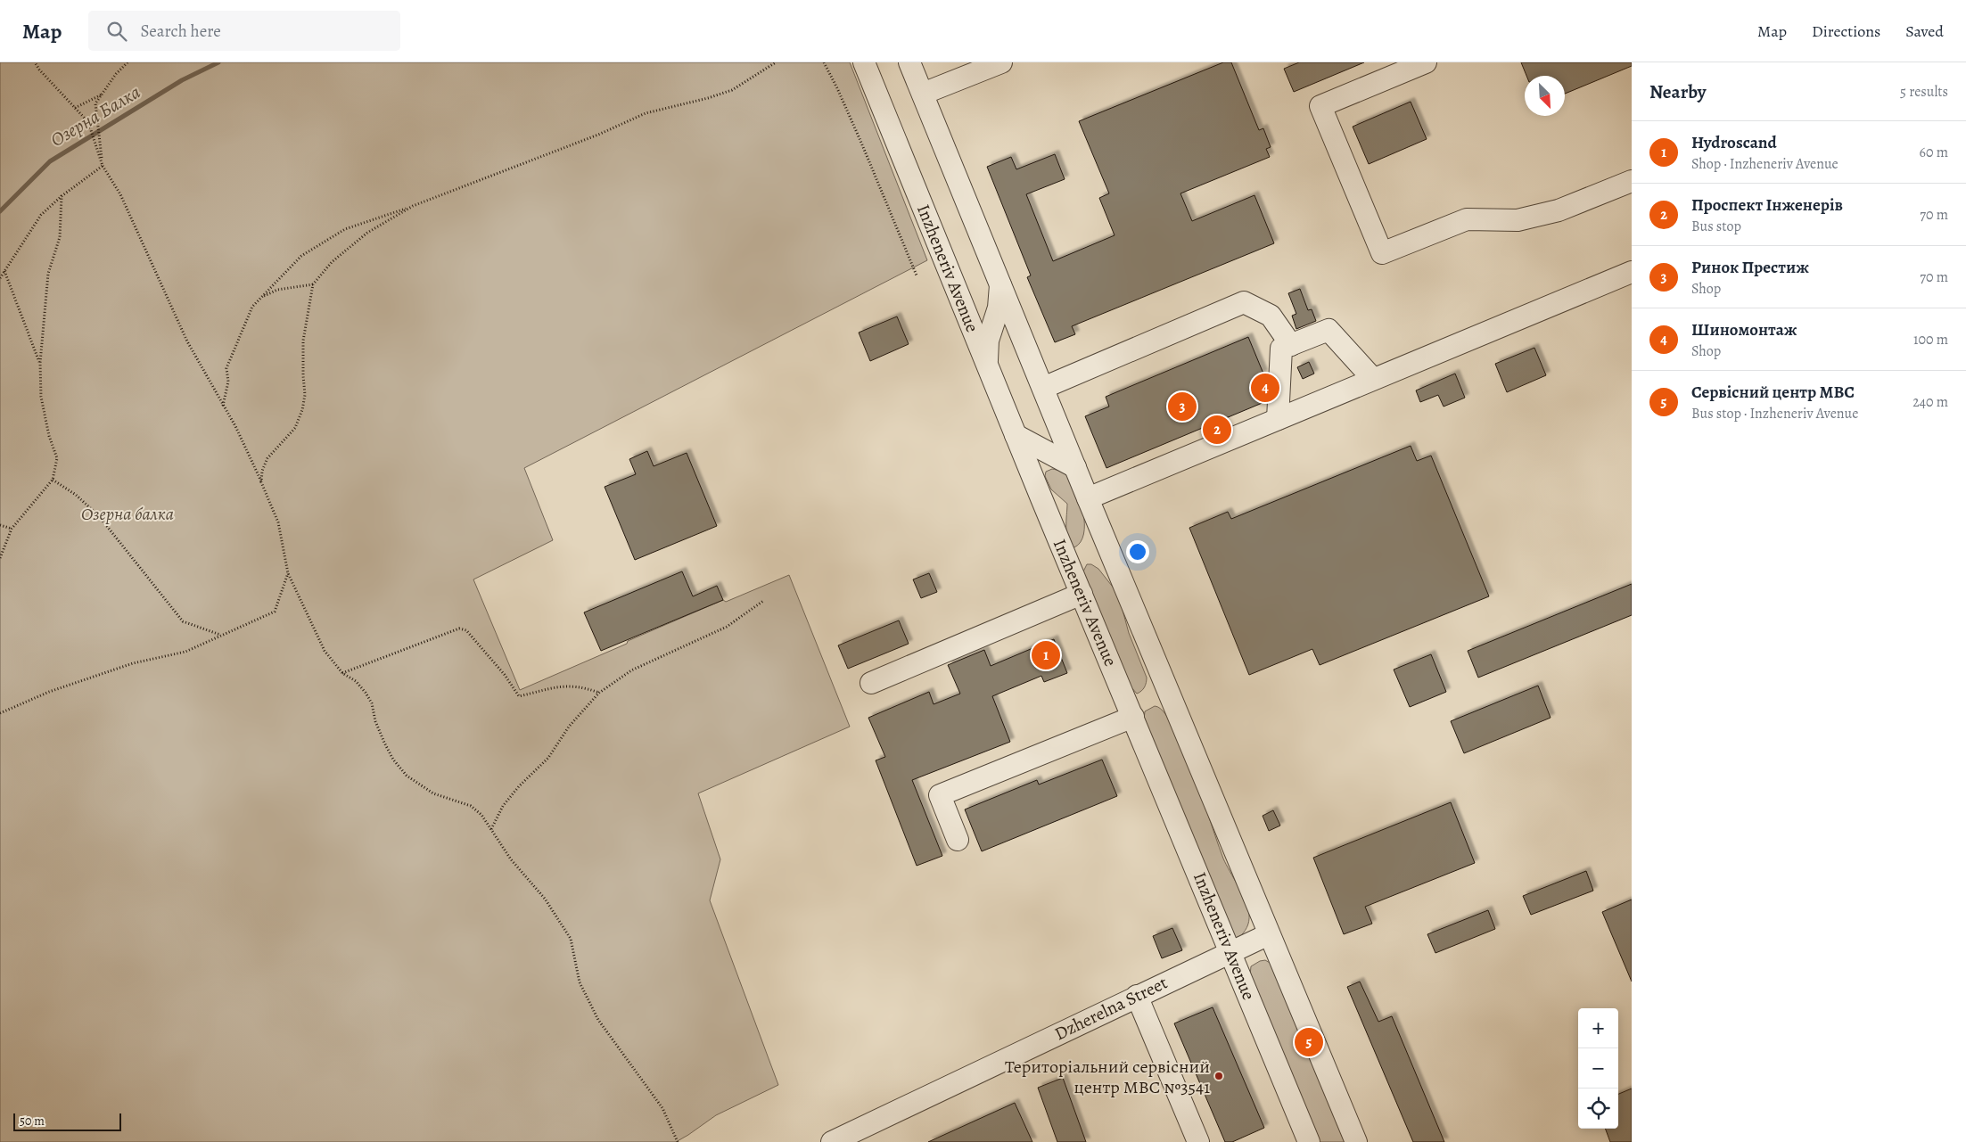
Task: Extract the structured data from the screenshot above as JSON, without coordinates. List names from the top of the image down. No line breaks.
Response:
{"streets":{"street":["Inzheneriv Avenue","Dzherelna Street"]},"crossings":[["Inzheneriv Avenue","Dzherelna Street"]],"water":["Озерна Балка"],"parks":["Озерна балка"],"places":["Територіальний сервісний центр МВС №3541"],"scale_bar":"50 m","north":"bottom right","page":{"header":"Map","search":"Search here","nav":["Map","Directions","Saved"],"heading":["Nearby","5 results"],"list":[{"mark":"1","name":"Hydroscand","note":"Shop · Inzheneriv Avenue","value":"60 m"},{"mark":"2","name":"Проспект Інженерів","note":"Bus stop","value":"70 m"},{"mark":"3","name":"Ринок Престиж","note":"Shop","value":"70 m"},{"mark":"4","name":"Шиномонтаж","note":"Shop","value":"100 m"},{"mark":"5","name":"Сервісний центр МВС","note":"Bus stop · Inzheneriv Avenue","value":"240 m"}],"pins":["4","3","2","1","5"],"map_buttons":["+","−"],"scale":"50 m"}}
